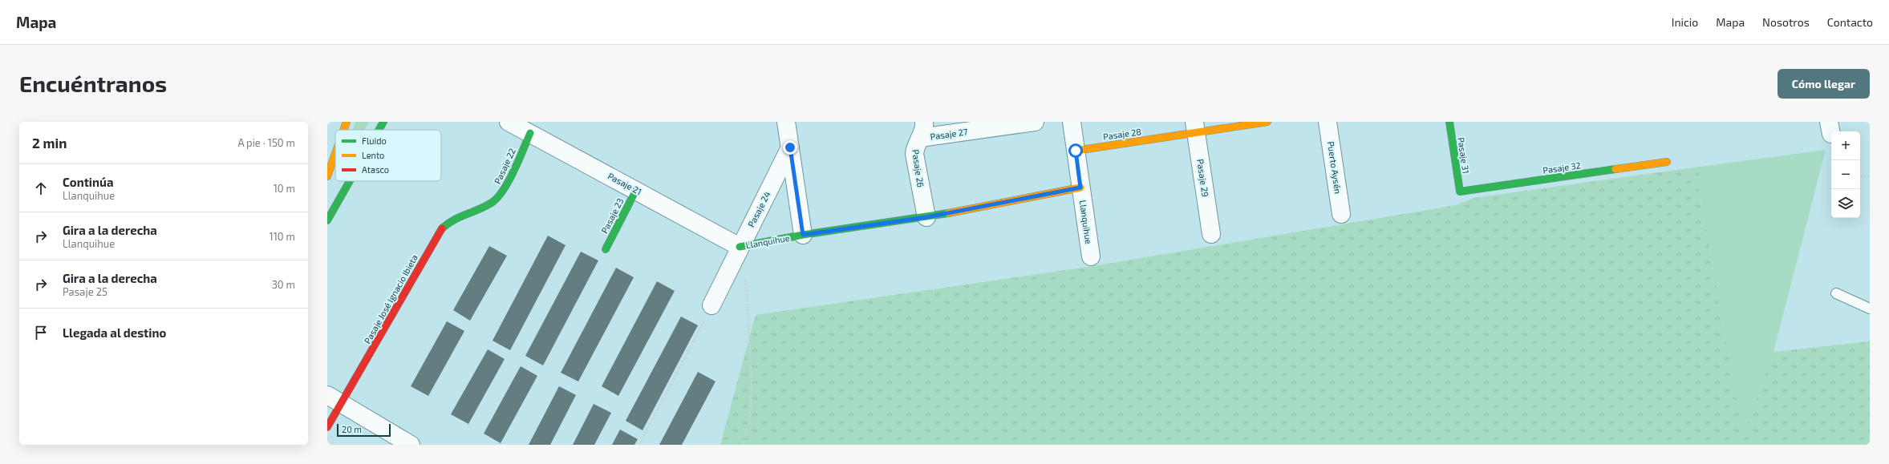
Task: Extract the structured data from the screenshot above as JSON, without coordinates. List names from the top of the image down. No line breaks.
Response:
{"streets":{"street":["Pasaje 27","Pasaje 28","Pasaje 31","Pasaje 22","Puerto Aysén","Pasaje 32","Pasaje 26","Pasaje 29","Pasaje 21","Pasaje 24","Pasaje 23","Llanquihue","Pasaje José Ignacio Ibieta"]},"crossings":[["Pasaje 27","Pasaje 26"],["Pasaje 28","Pasaje 29"],["Pasaje 28","Llanquihue"],["Pasaje 31","Pasaje 32"],["Pasaje 22","Pasaje 21"],["Pasaje 22","Pasaje José Ignacio Ibieta"],["Pasaje 26","Llanquihue"],["Pasaje 21","Pasaje 24"],["Pasaje 21","Pasaje 23"],["Pasaje 21","Llanquihue"],["Pasaje 24","Llanquihue"]],"legend":["Fluido","Lento","Atasco"],"scale_bar":"20 m","page":{"header":"Mapa","nav":["Inicio","Mapa","Nosotros","Contacto"],"buttons":"Cómo llegar","title":"Encuéntranos","heading":["2 min","A pie · 150 m"],"map_buttons":["+","−"],"list":[["Continúa","Llanquihue","10 m"],["Gira a la derecha","Llanquihue","110 m"],["Gira a la derecha","Pasaje 25","30 m"],"Llegada al destino"],"scale":"20 m"}}
